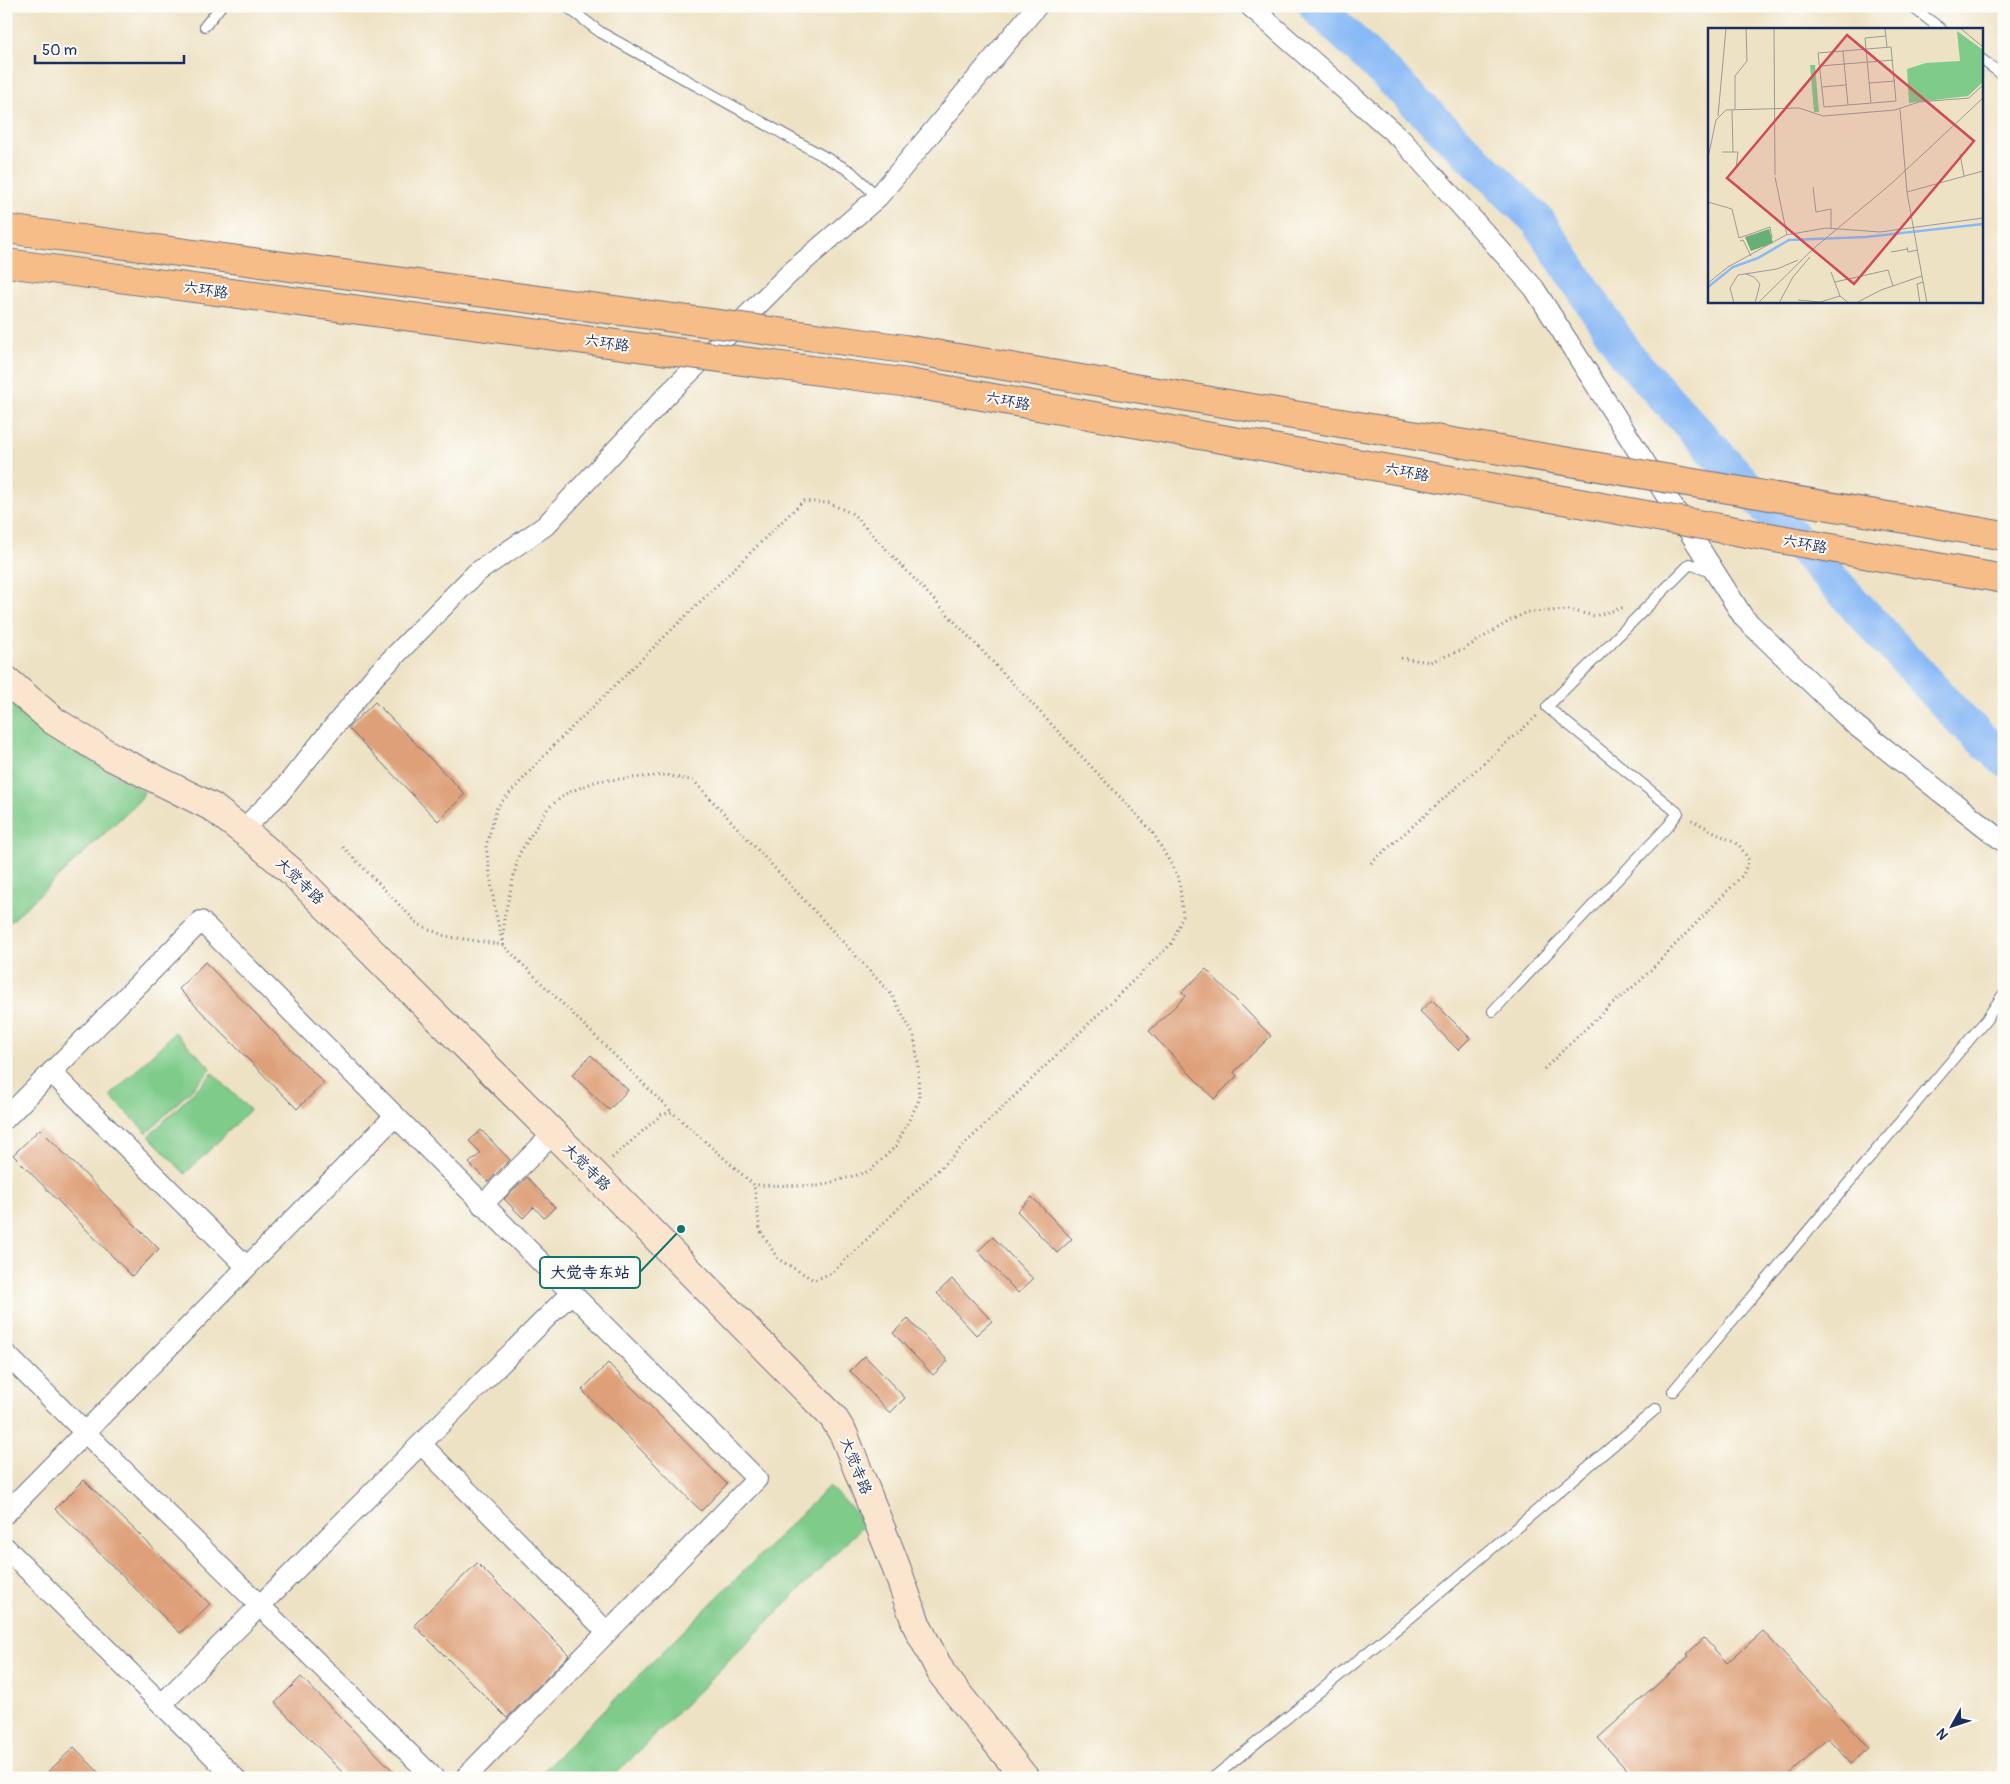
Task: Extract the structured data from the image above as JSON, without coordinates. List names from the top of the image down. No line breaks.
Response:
{"streets":{"highway":["六环路"],"main road":["大觉寺路"]},"places":["大觉寺东站"],"scale_bar":"50 m","north":"bottom left"}
